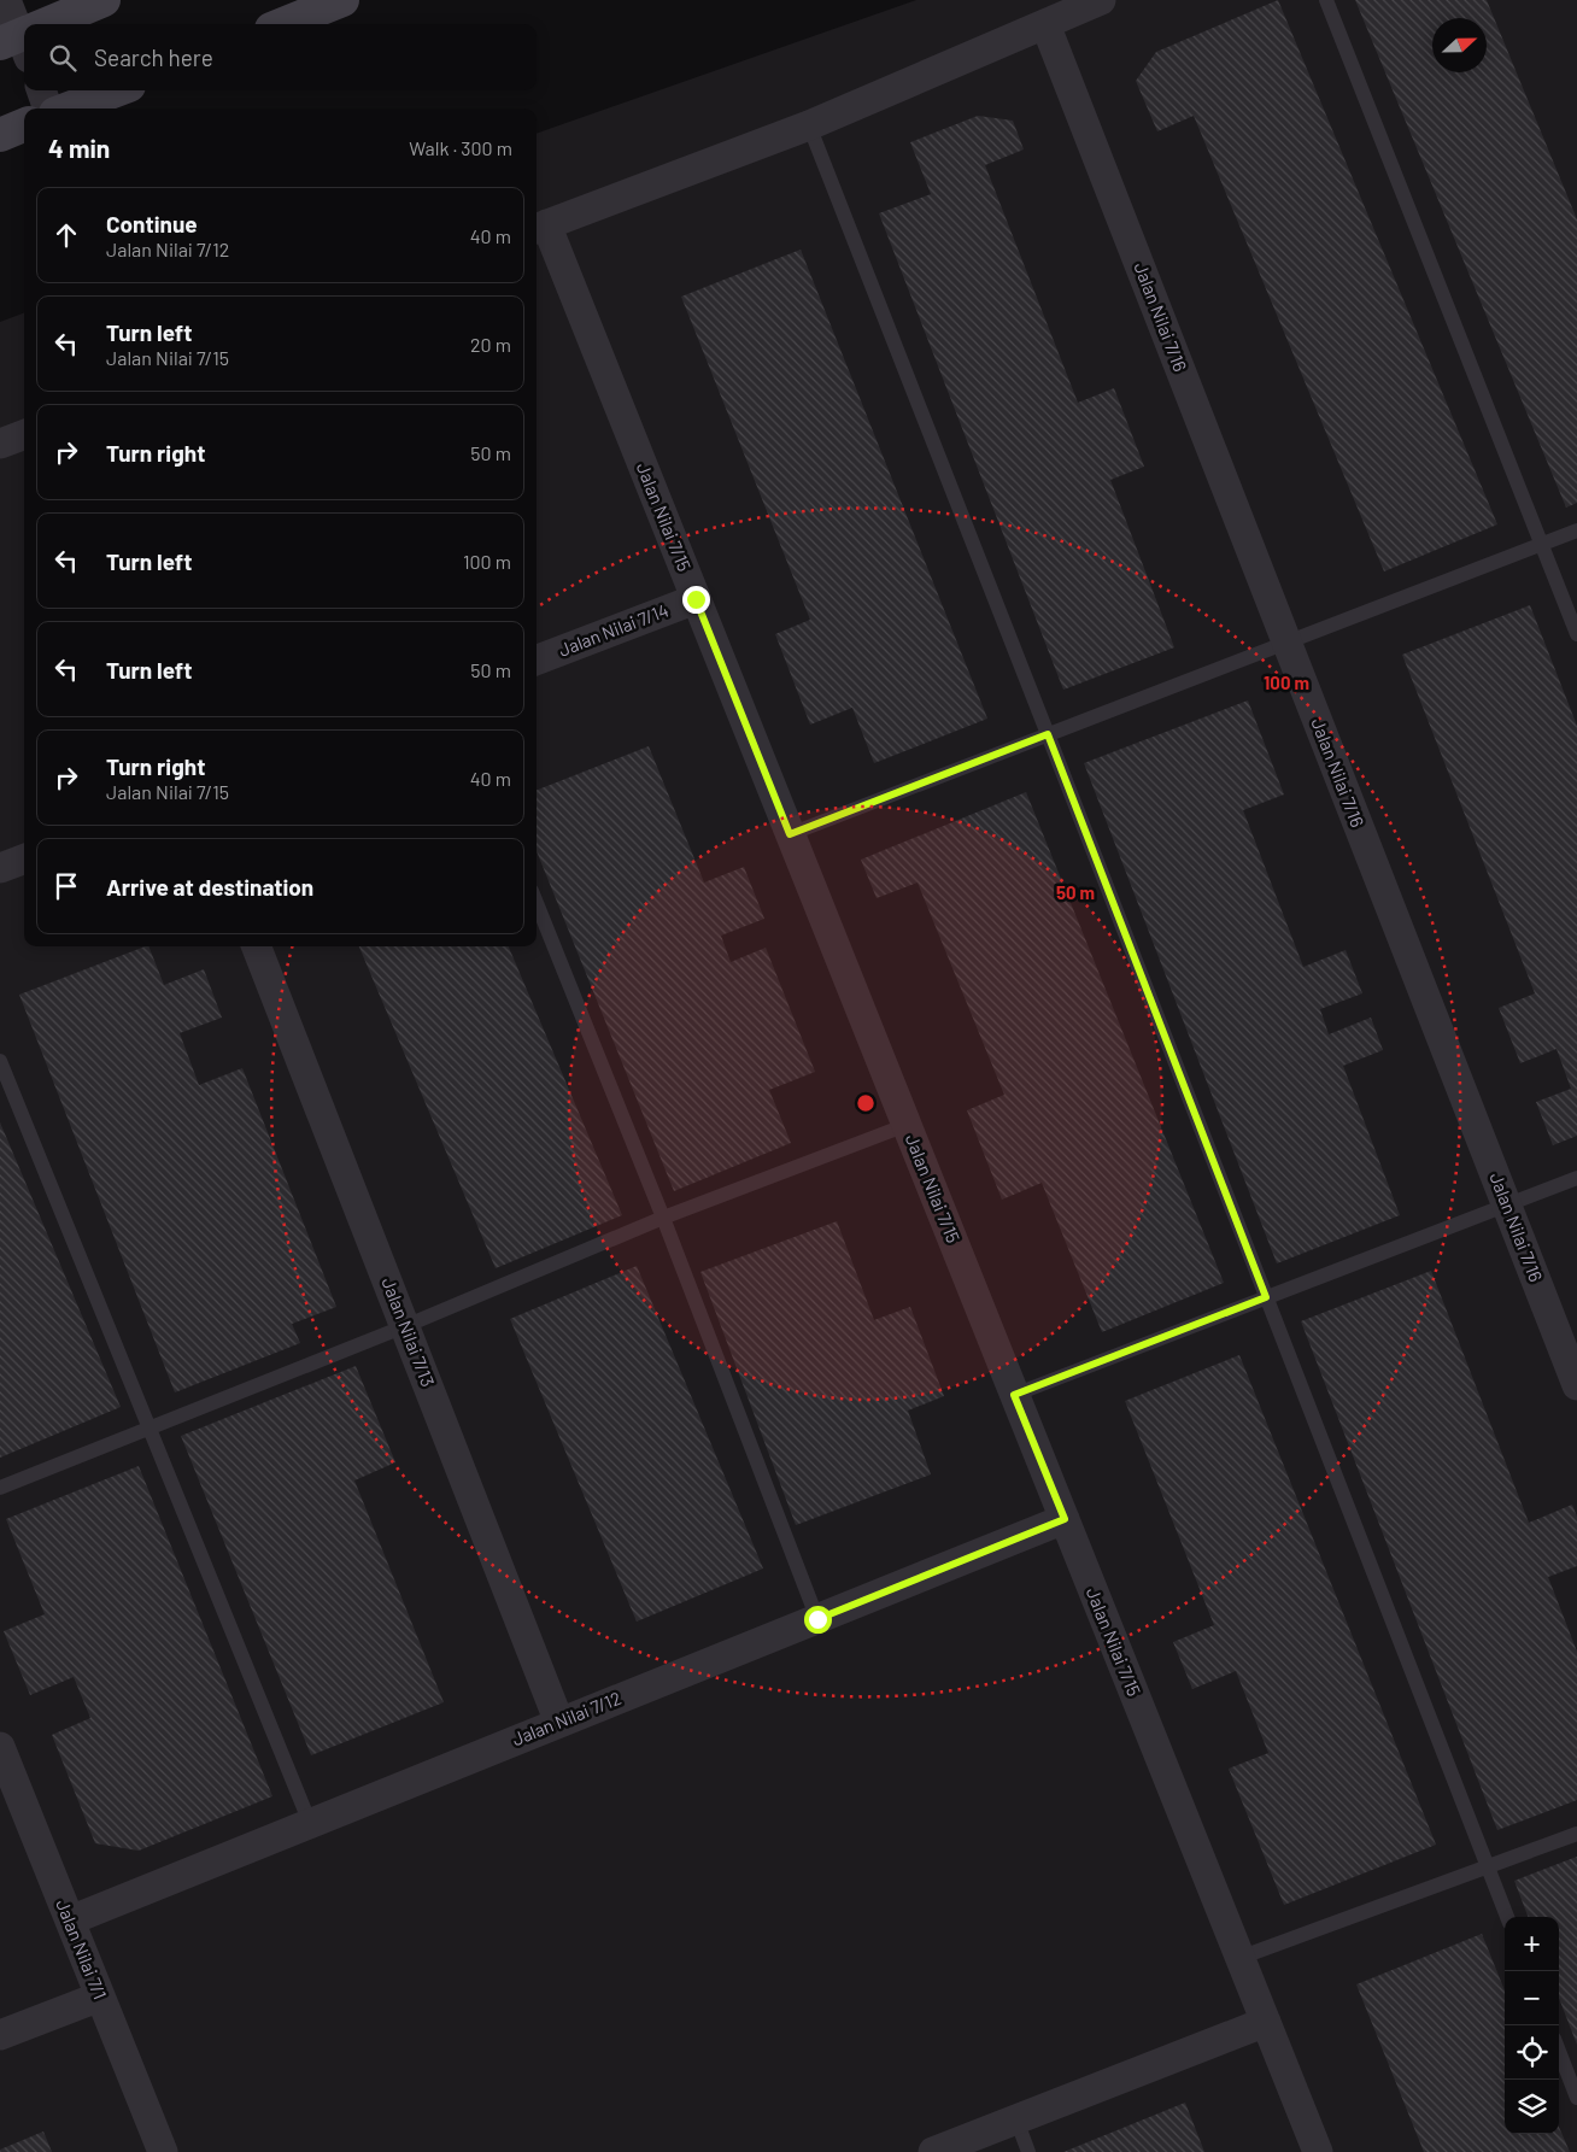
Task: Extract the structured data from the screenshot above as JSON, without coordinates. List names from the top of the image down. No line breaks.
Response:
{"streets":{"street":["Jalan Nilai 7/16","Jalan Nilai 7/15","Jalan Nilai 7/14","Jalan Nilai 7/13","Jalan Nilai 7/12","Jalan Nilai 7/1"]},"crossings":[["Jalan Nilai 7/15","Jalan Nilai 7/14"],["Jalan Nilai 7/15","Jalan Nilai 7/12"],["Jalan Nilai 7/13","Jalan Nilai 7/12"],["Jalan Nilai 7/12","Jalan Nilai 7/1"]],"north":"right","page":{"search":"Search here","heading":["4 min","Walk · 300 m"],"list":[["Continue","Jalan Nilai 7/12","40 m"],["Turn left","Jalan Nilai 7/15","20 m"],["Turn right","50 m"],["Turn left","100 m"],["Turn left","50 m"],["Turn right","Jalan Nilai 7/15","40 m"],"Arrive at destination"],"map_buttons":["+","−"]},"rings":["100 m","50 m"]}
